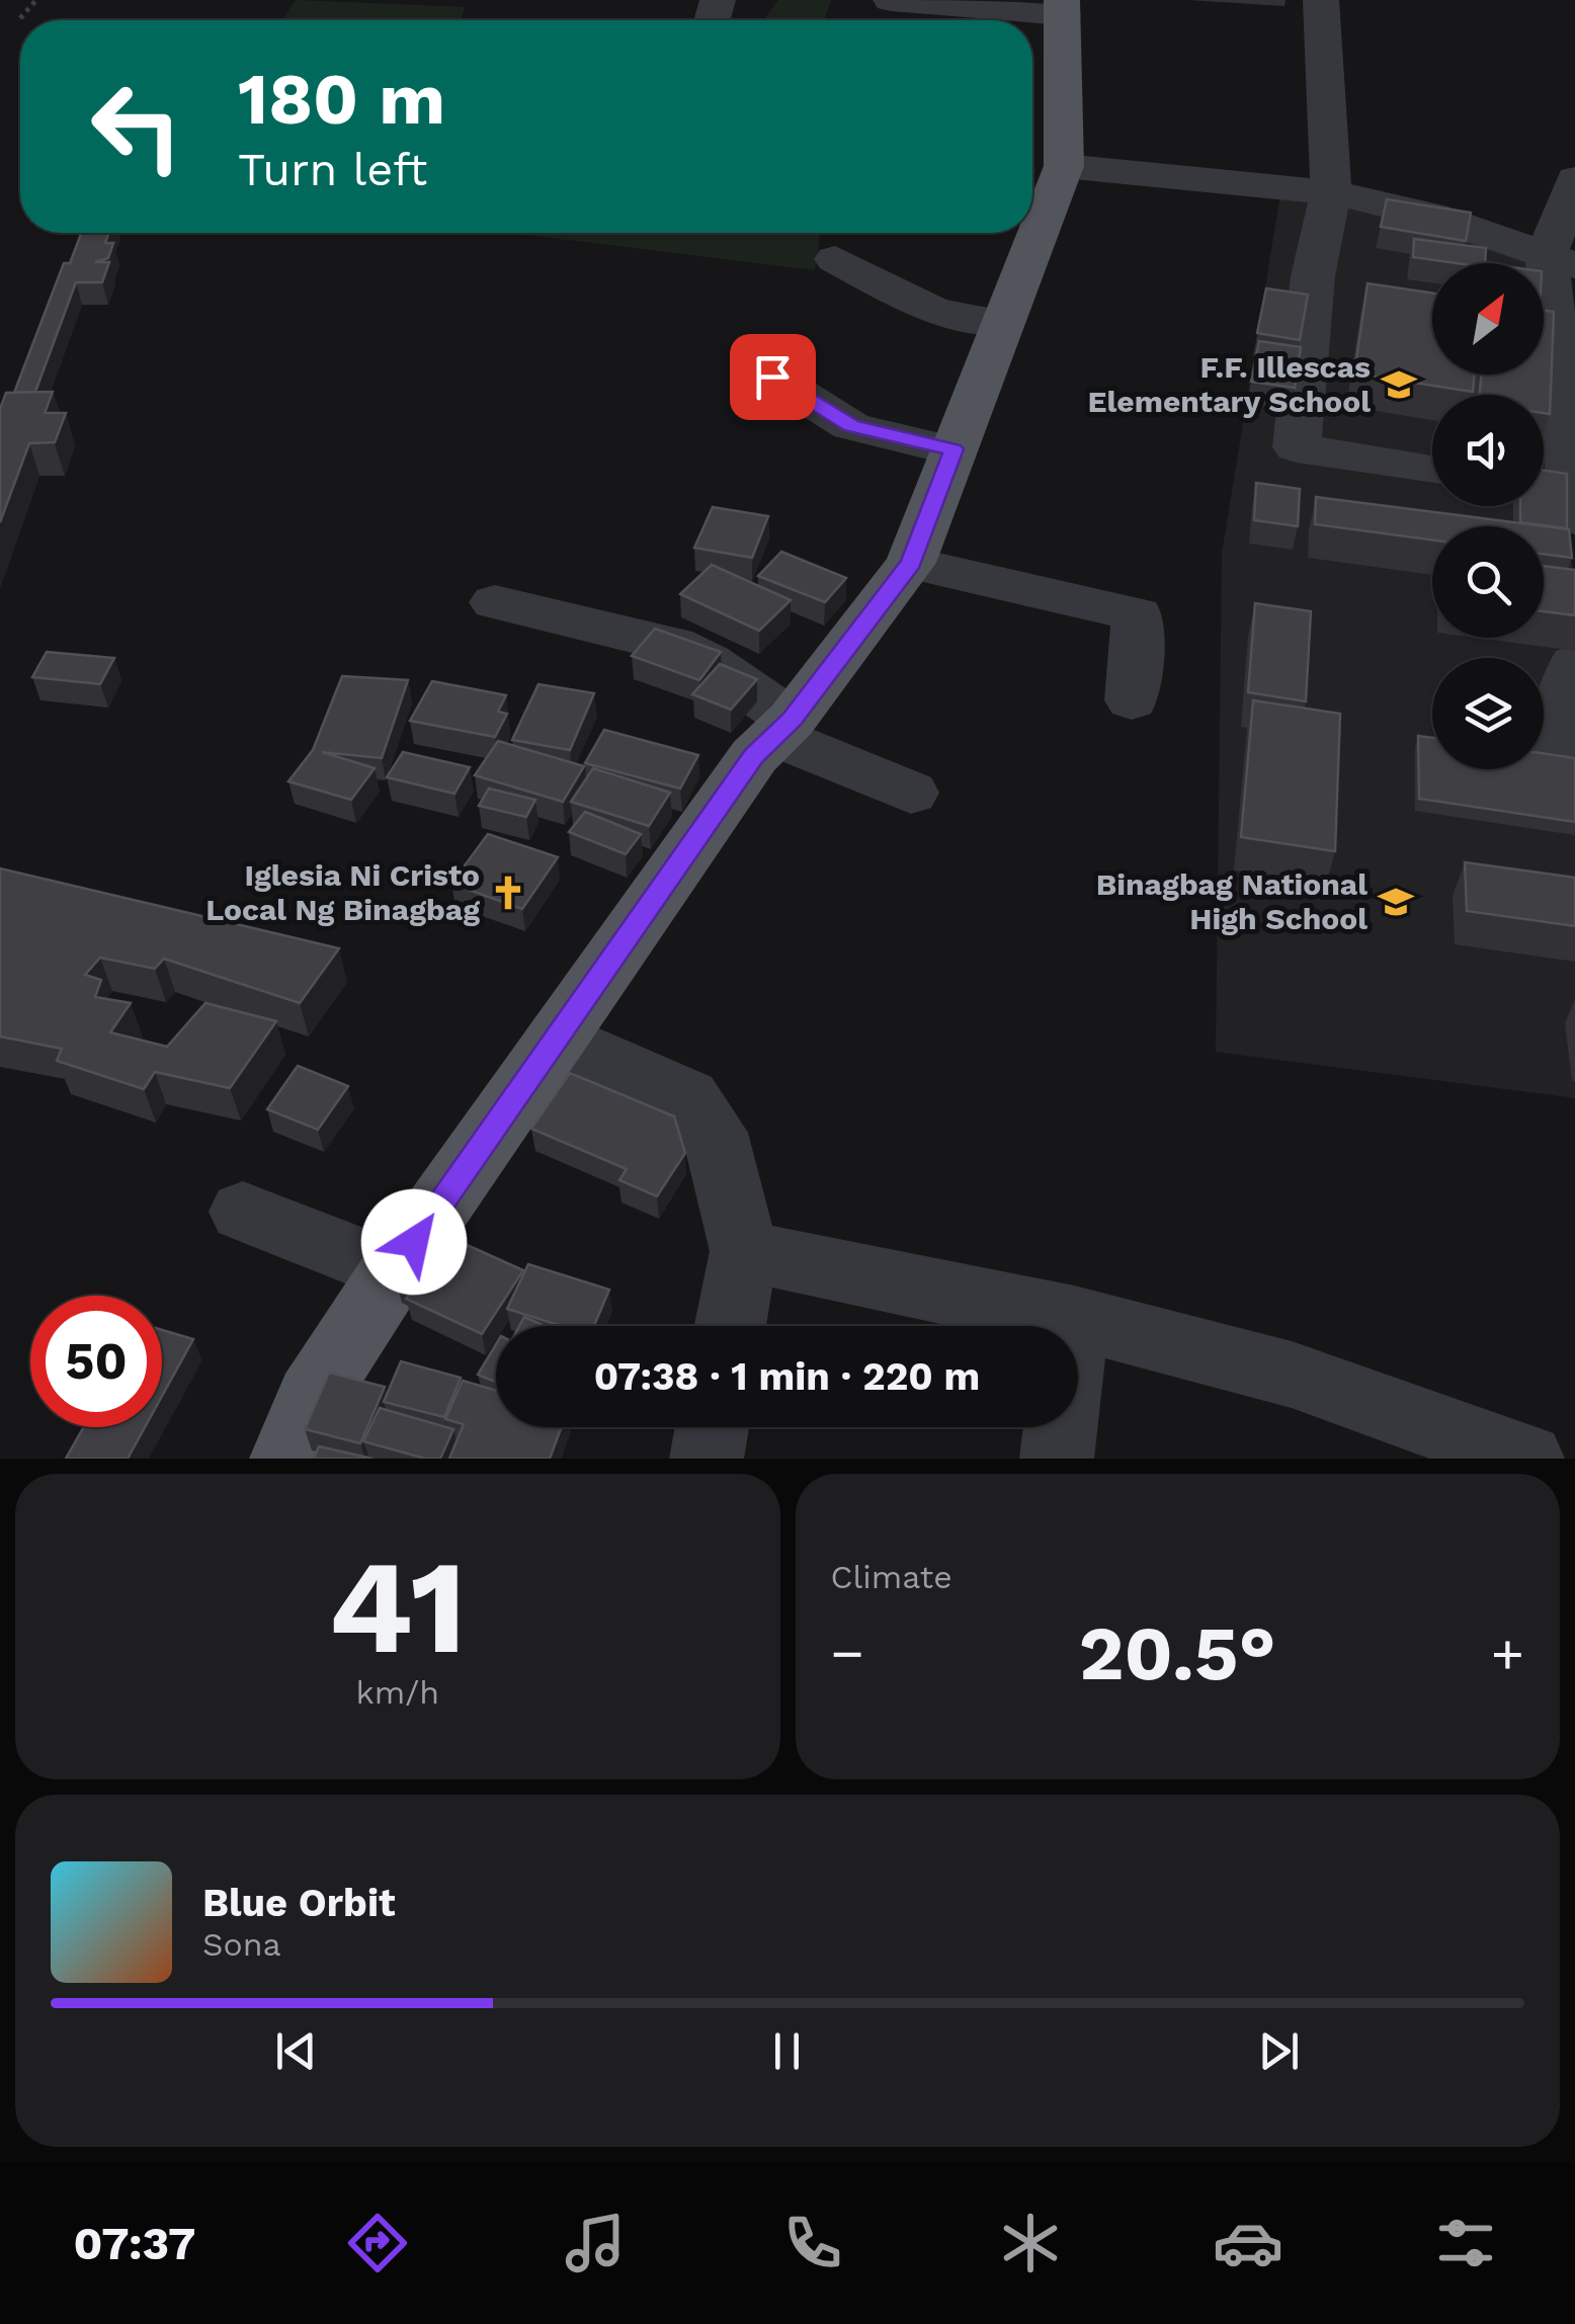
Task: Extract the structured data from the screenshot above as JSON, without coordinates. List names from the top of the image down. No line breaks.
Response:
{"places":{"school or university":["F.F. Illescas Elementary School","Binagbag National High School"],"church":["Iglesia Ni Cristo Local Ng Binagbag"]},"north":"top right","page":{"turn":["180 m","Turn left"],"limit":"50","trip":"07:38 · 1 min · 220 m","tile":[["41","km/h"],"Climate"],"heat":["−","20.5°","+"],"song":["Blue Orbit","Sona"],"tabs":"07:37"}}
